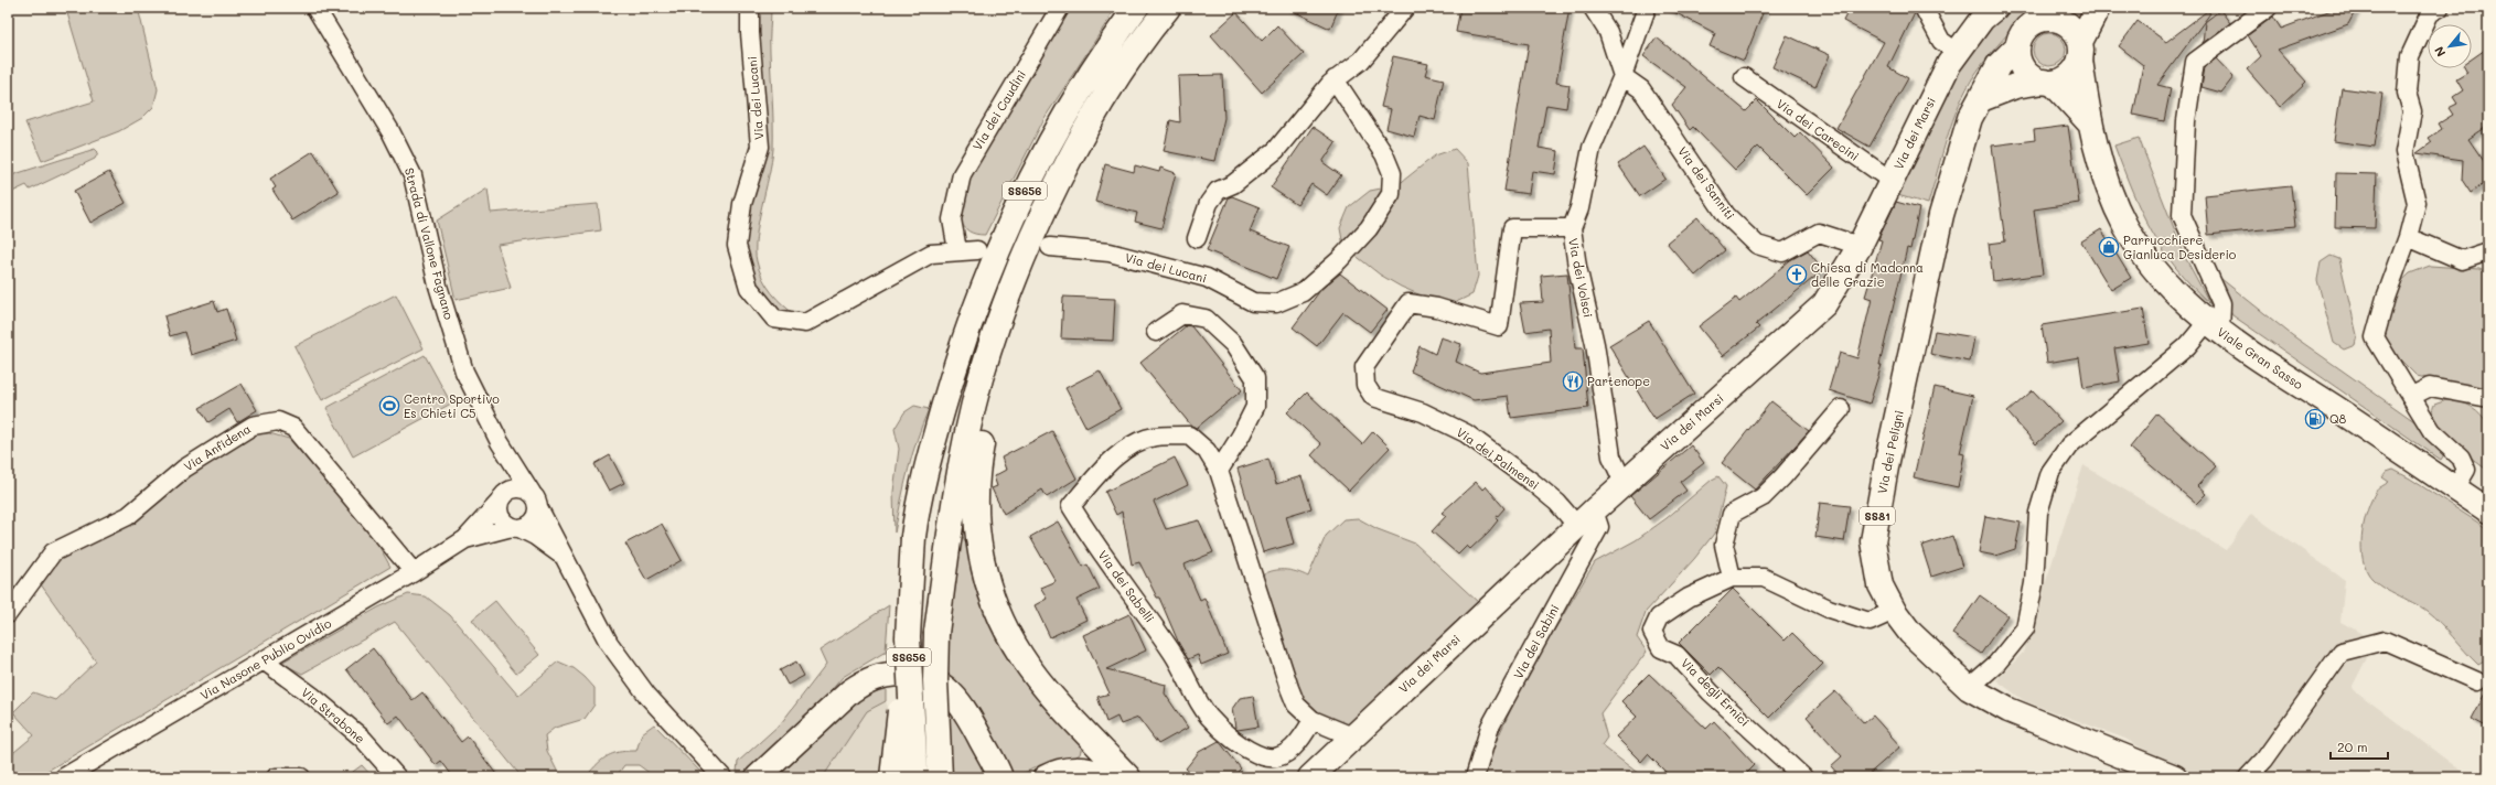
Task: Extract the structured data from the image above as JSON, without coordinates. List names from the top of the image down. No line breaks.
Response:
{"streets":{"main road":["Via dei Marsi","SS656","Viale Gran Sasso","Via dei Peligni","SS81"],"street":["Via dei Lucani","Via dei Caudini","Via dei Carecini","Via dei Sanniti","Strada di Vallone Fagnano","Via dei Volsci","Via Anfidena","Via dei Palmensi","Via dei Sabelli","Via dei Sabini","Via Nasone Publio Ovidio","Via degli Ernici","Via Strabone"]},"crossings":[["Via dei Lucani","Via dei Caudini"],["Via dei Carecini","Via dei Marsi"],["Via dei Marsi","Via dei Sanniti"],["Via dei Marsi","Via dei Volsci"],["Via dei Marsi","Via dei Palmensi"],["Via dei Marsi","Via dei Sabelli"],["Via dei Marsi","Via dei Sabini"],["Via dei Sanniti","Via dei Volsci"],["Strada di Vallone Fagnano","Via Nasone Publio Ovidio"],["Via dei Volsci","Via dei Palmensi"],["Viale Gran Sasso","Via dei Peligni"],["Viale Gran Sasso","SS81"],["Via Anfidena","Via Nasone Publio Ovidio"],["Via dei Peligni","SS81"],["Via dei Peligni","Via degli Ernici"],["Via dei Palmensi","Via dei Sabini"],["Via Nasone Publio Ovidio","Via Strabone"]],"places":{"shop":["Parrucchiere Gianluca Desiderio"],"church":["Chiesa di Madonna delle Grazie"],"restaurant":["Partenope"],"sports":["Centro Sportivo Es Chieti C5"],"fuel station":["Q8"]},"scale_bar":"20 m","north":"bottom left"}
